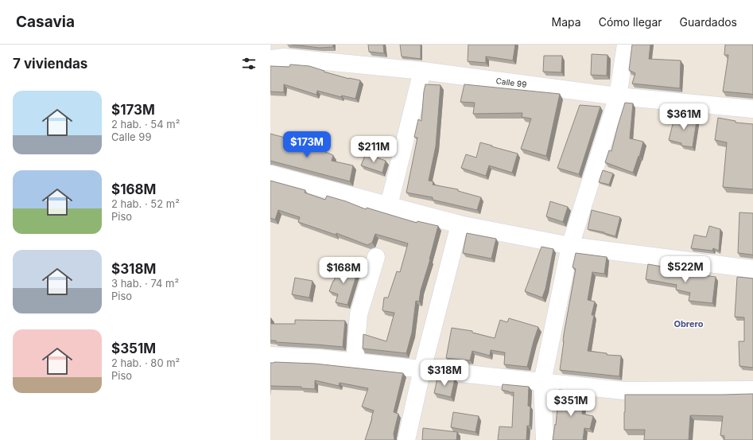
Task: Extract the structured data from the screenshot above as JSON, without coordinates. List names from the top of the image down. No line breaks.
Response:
{"streets":{"street":["Calle 99"]},"districts":["Obrero"],"page":{"header":"Casavia","nav":["Mapa","Cómo llegar","Guardados"],"heading":"7 viviendas","list":[{"name":"$173M","note":"2 hab. · 54 m² · Calle 99"},{"name":"$168M","note":"2 hab. · 52 m² · Piso"},{"name":"$318M","note":"3 hab. · 74 m² · Piso"},{"name":"$351M","note":"2 hab. · 80 m² · Piso"}],"price":["$361M","$173M","$211M","$522M","$168M","$318M","$351M"]}}
